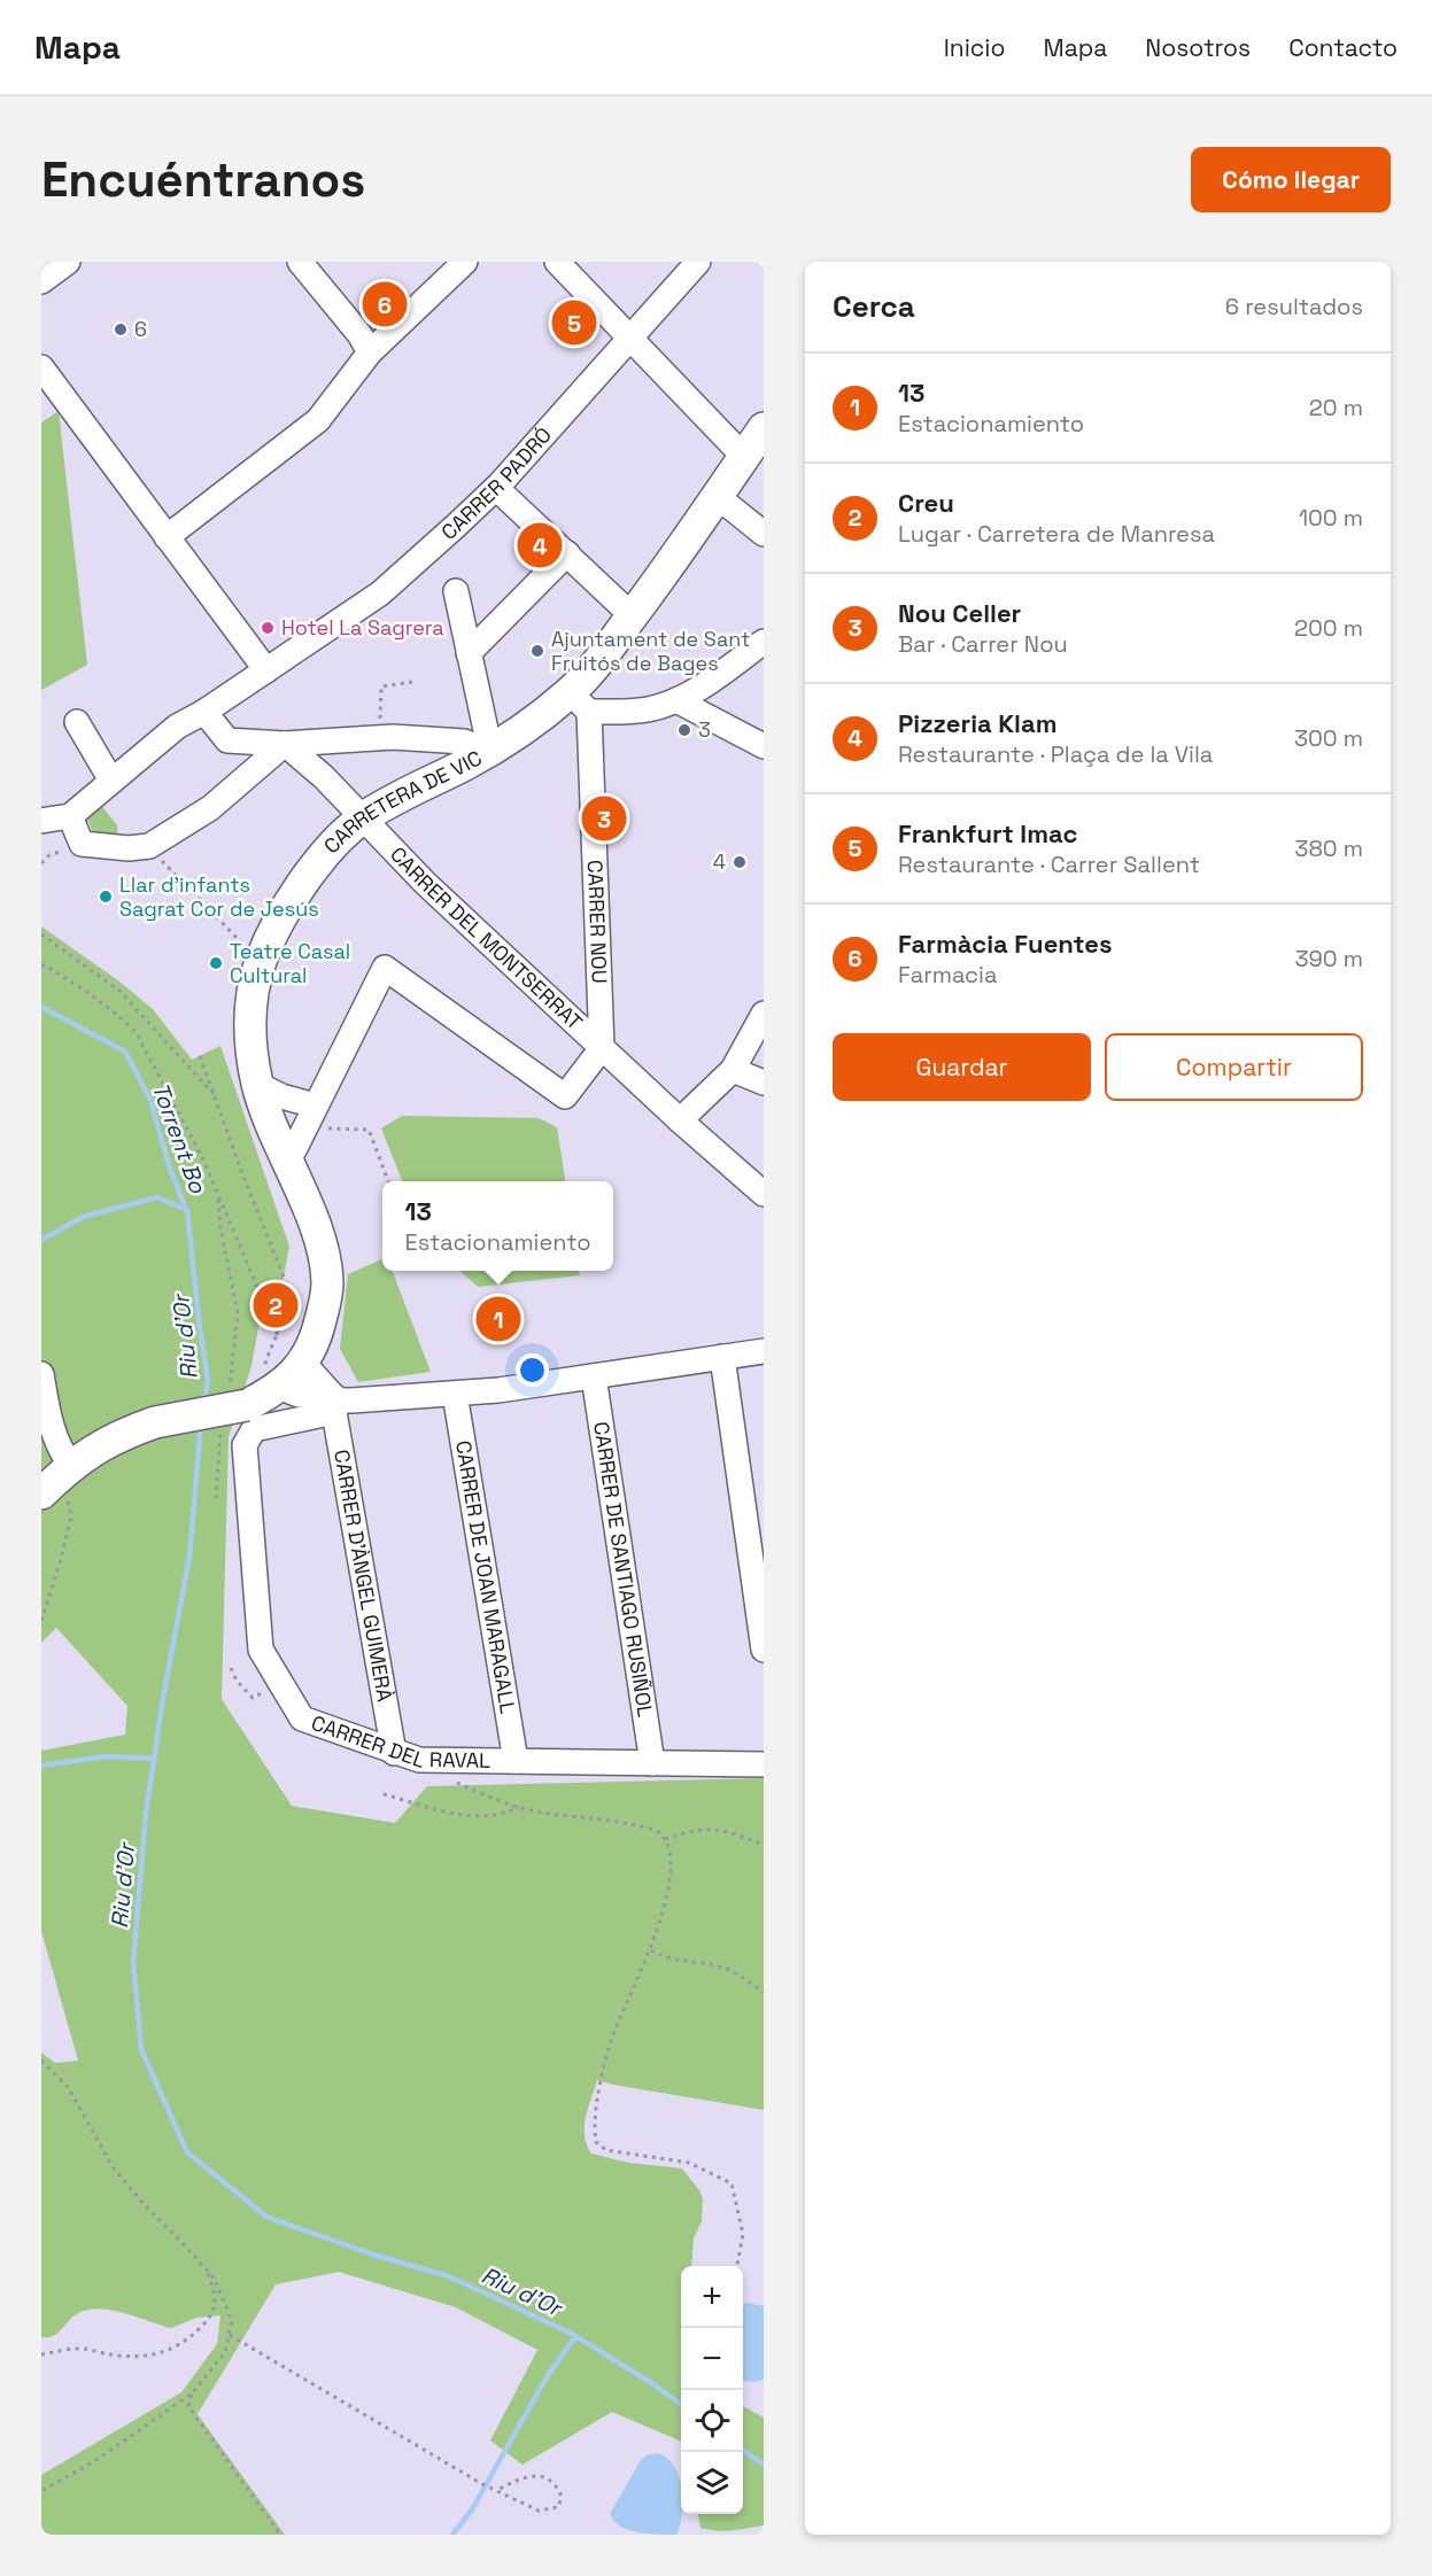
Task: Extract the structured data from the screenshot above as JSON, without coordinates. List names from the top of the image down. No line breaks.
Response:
{"streets":{"main road":["CARRETERA DE VIC"],"street":["CARRER PADRÓ","CARRER NOU","CARRER DEL MONTSERRAT","CARRER DE SANTIAGO RUSIÑOL","CARRER D'ÀNGEL GUIMERÀ","CARRER DE JOAN MARAGALL","CARRER DEL RAVAL"]},"crossings":[["CARRETERA DE VIC","CARRER NOU"],["CARRETERA DE VIC","CARRER DEL MONTSERRAT"],["CARRER NOU","CARRER DEL MONTSERRAT"],["CARRER DE SANTIAGO RUSIÑOL","CARRER DEL RAVAL"],["CARRER D'ÀNGEL GUIMERÀ","CARRER DEL RAVAL"],["CARRER DE JOAN MARAGALL","CARRER DEL RAVAL"]],"water":["Torrent Bo","Riu d'Or"],"places":["6","Hotel La Sagrera","Ajuntament de Sant Fruitós de Bages","3","4","Llar d'infants Sagrat Cor de Jesús","Teatre Casal Cultural"],"page":{"header":"Mapa","nav":["Inicio","Mapa","Nosotros","Contacto"],"buttons":["Cómo llegar",["Guardar","Compartir"]],"title":"Encuéntranos","heading":["Cerca","6 resultados"],"pins":["6","5","4","3","2","1"],"list":[{"mark":"1","name":"13","note":"Estacionamiento","value":"20 m"},{"mark":"2","name":"Creu","note":"Lugar · Carretera de Manresa","value":"100 m"},{"mark":"3","name":"Nou Celler","note":"Bar · Carrer Nou","value":"200 m"},{"mark":"4","name":"Pizzeria Klam","note":"Restaurante · Plaça de la Vila","value":"300 m"},{"mark":"5","name":"Frankfurt Imac","note":"Restaurante · Carrer Sallent","value":"380 m"},{"mark":"6","name":"Farmàcia Fuentes","note":"Farmacia","value":"390 m"}],"popup":["13","Estacionamiento"],"map_buttons":["+","−"]}}
